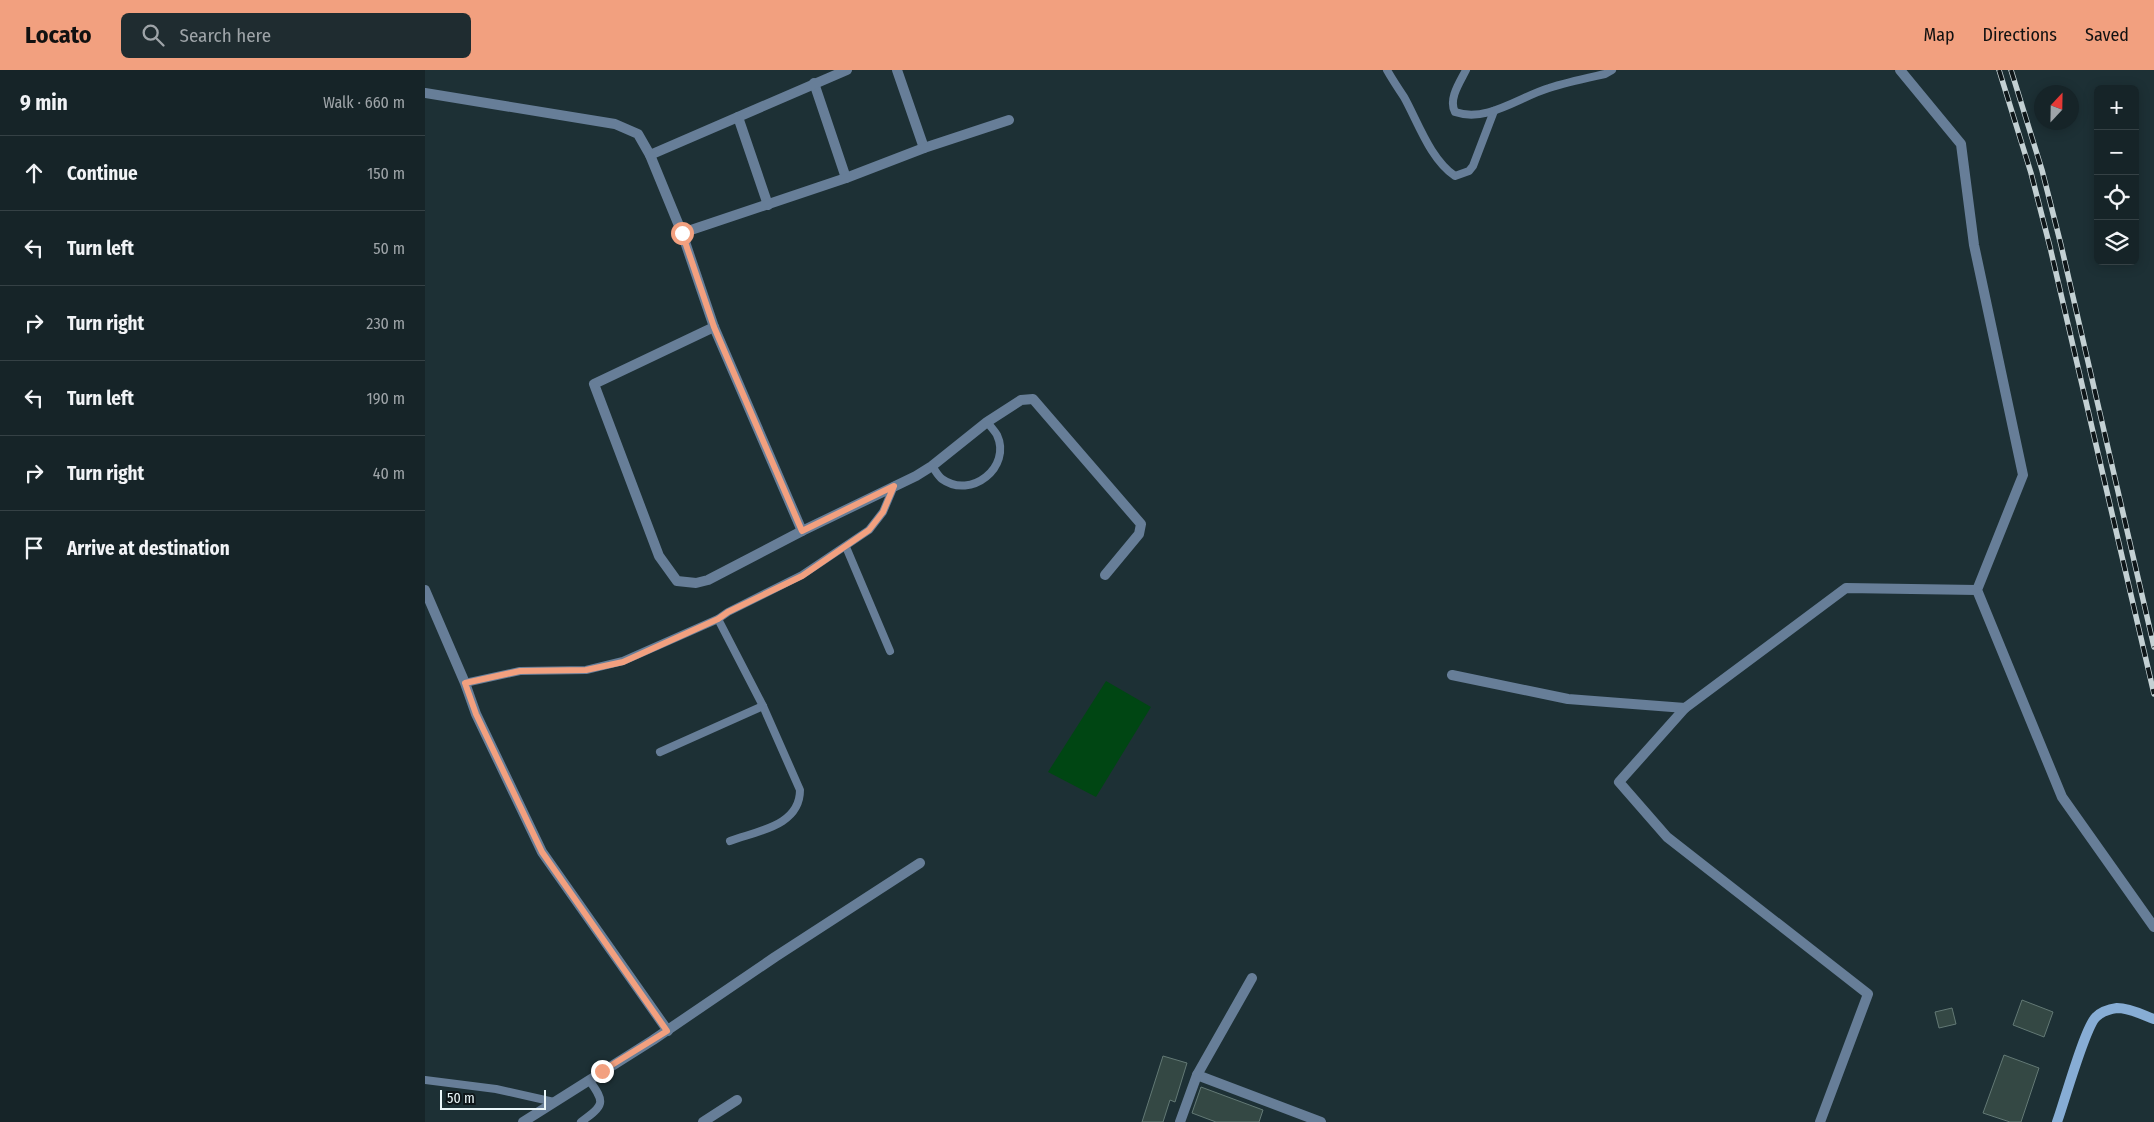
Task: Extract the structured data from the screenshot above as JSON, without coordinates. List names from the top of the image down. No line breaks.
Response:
{"scale_bar":"50 m","north":"top","page":{"header":"Locato","search":"Search here","nav":["Map","Directions","Saved"],"heading":["9 min","Walk · 660 m"],"map_buttons":["+","−"],"list":[["Continue","150 m"],["Turn left","50 m"],["Turn right","230 m"],["Turn left","190 m"],["Turn right","40 m"],"Arrive at destination"],"scale":"50 m"}}
